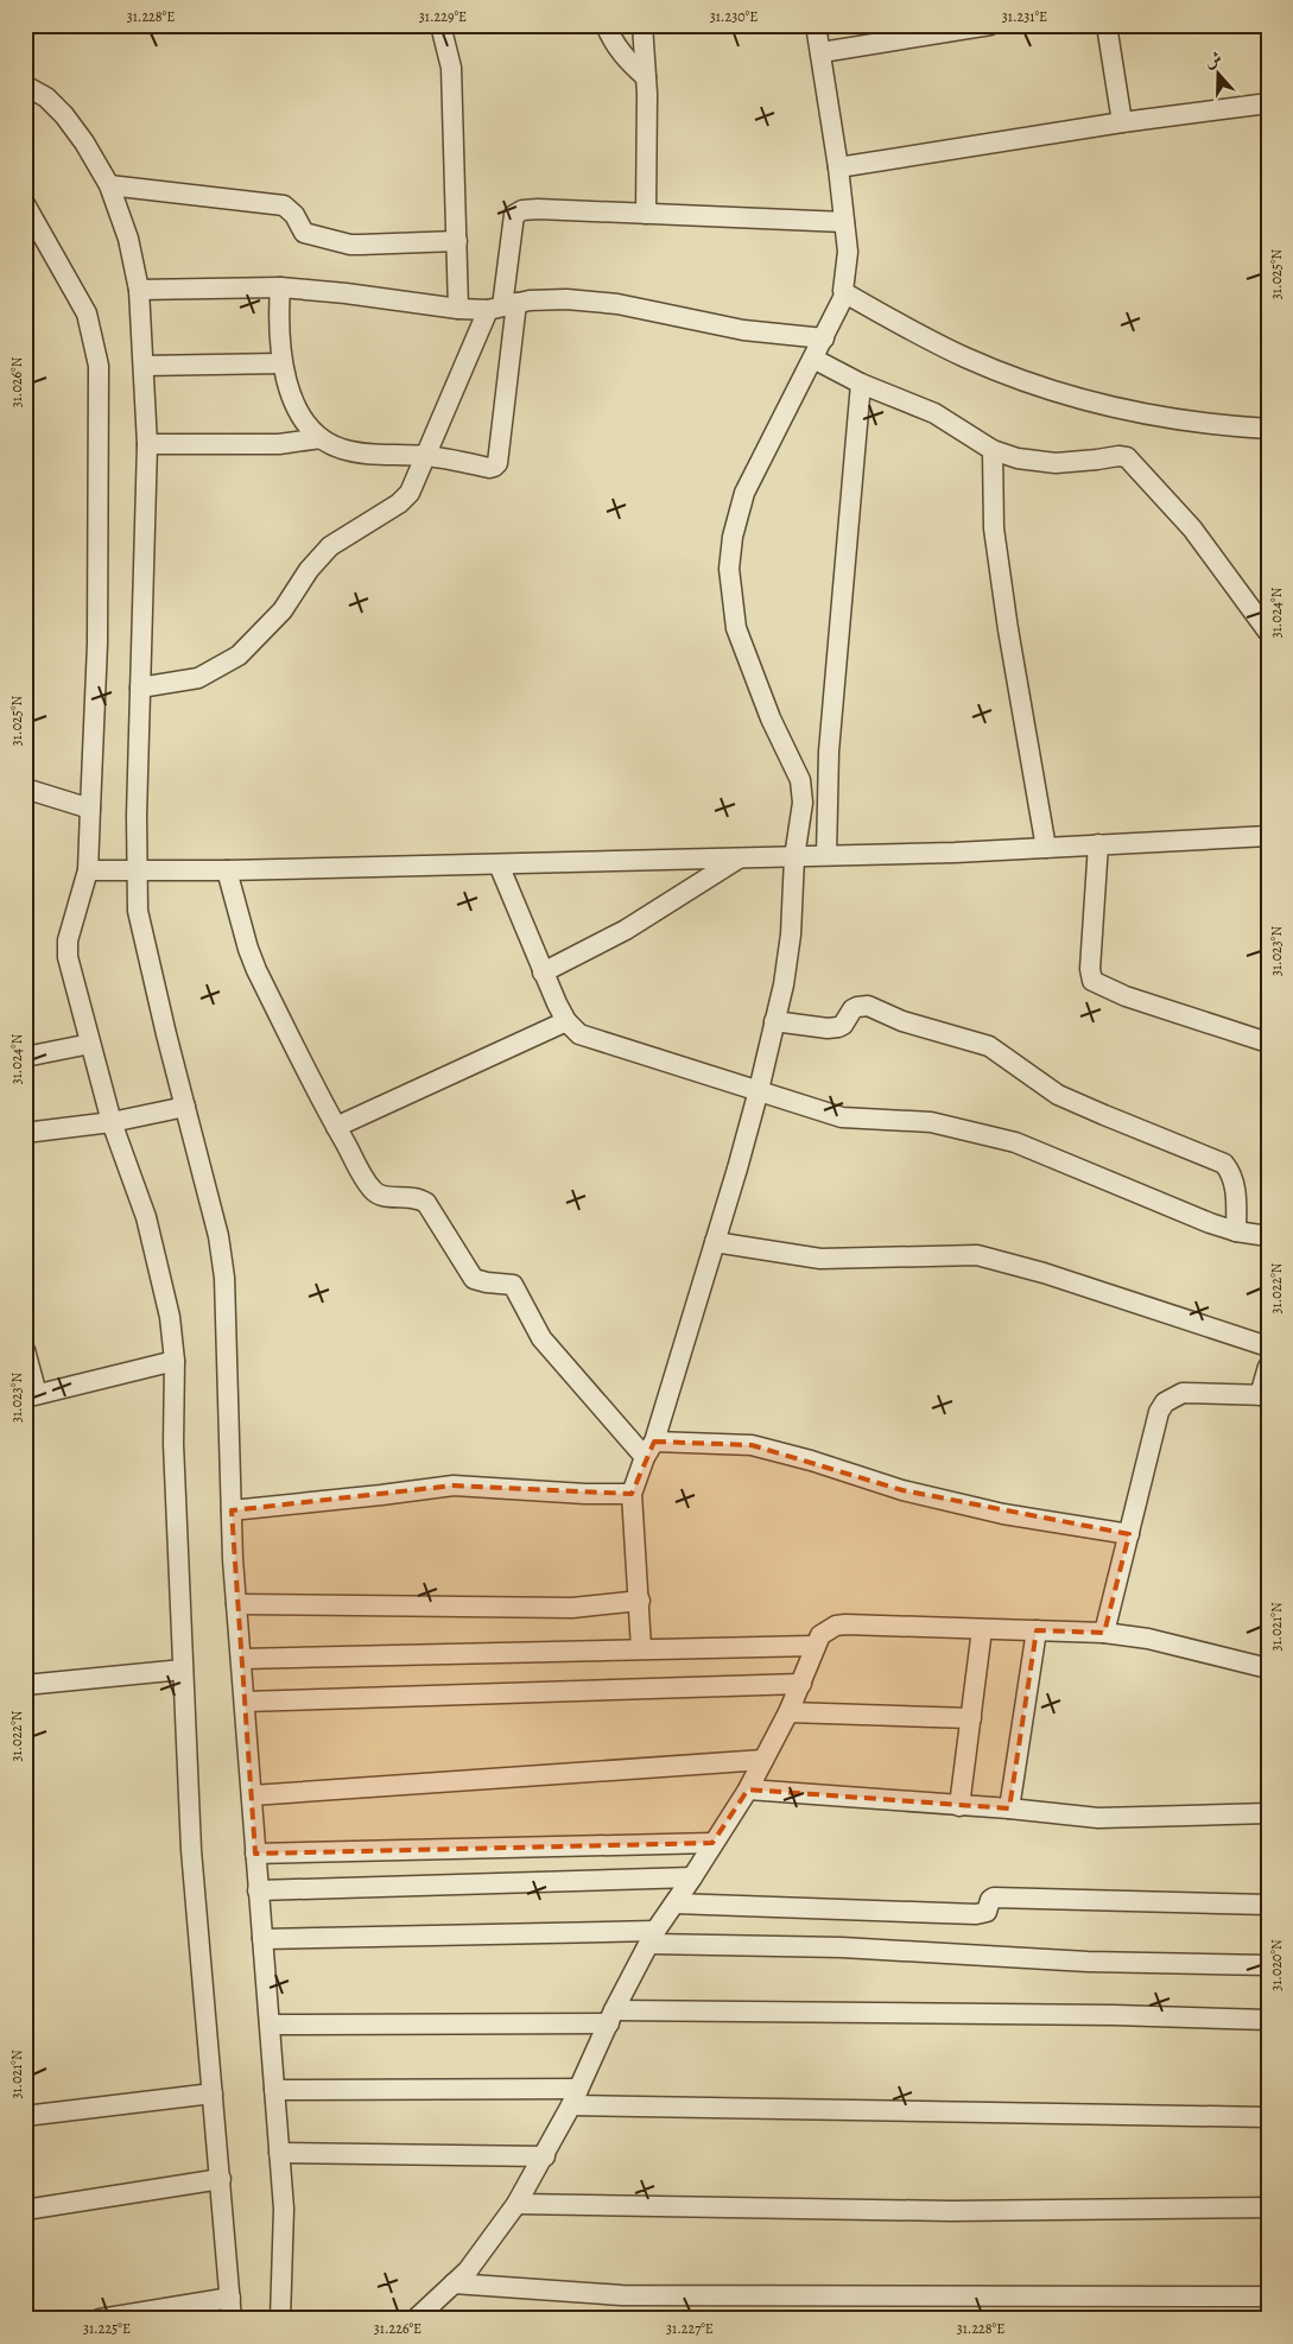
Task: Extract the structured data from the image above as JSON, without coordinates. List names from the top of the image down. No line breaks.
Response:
{"north":"top","coordinates":["31.228°E","31.229°E","31.230°E","31.231°E","31.025°N","31.026°N","31.024°N","31.023°N","31.022°N","31.021°N","31.020°N","31.225°E","31.226°E","31.227°E"]}
